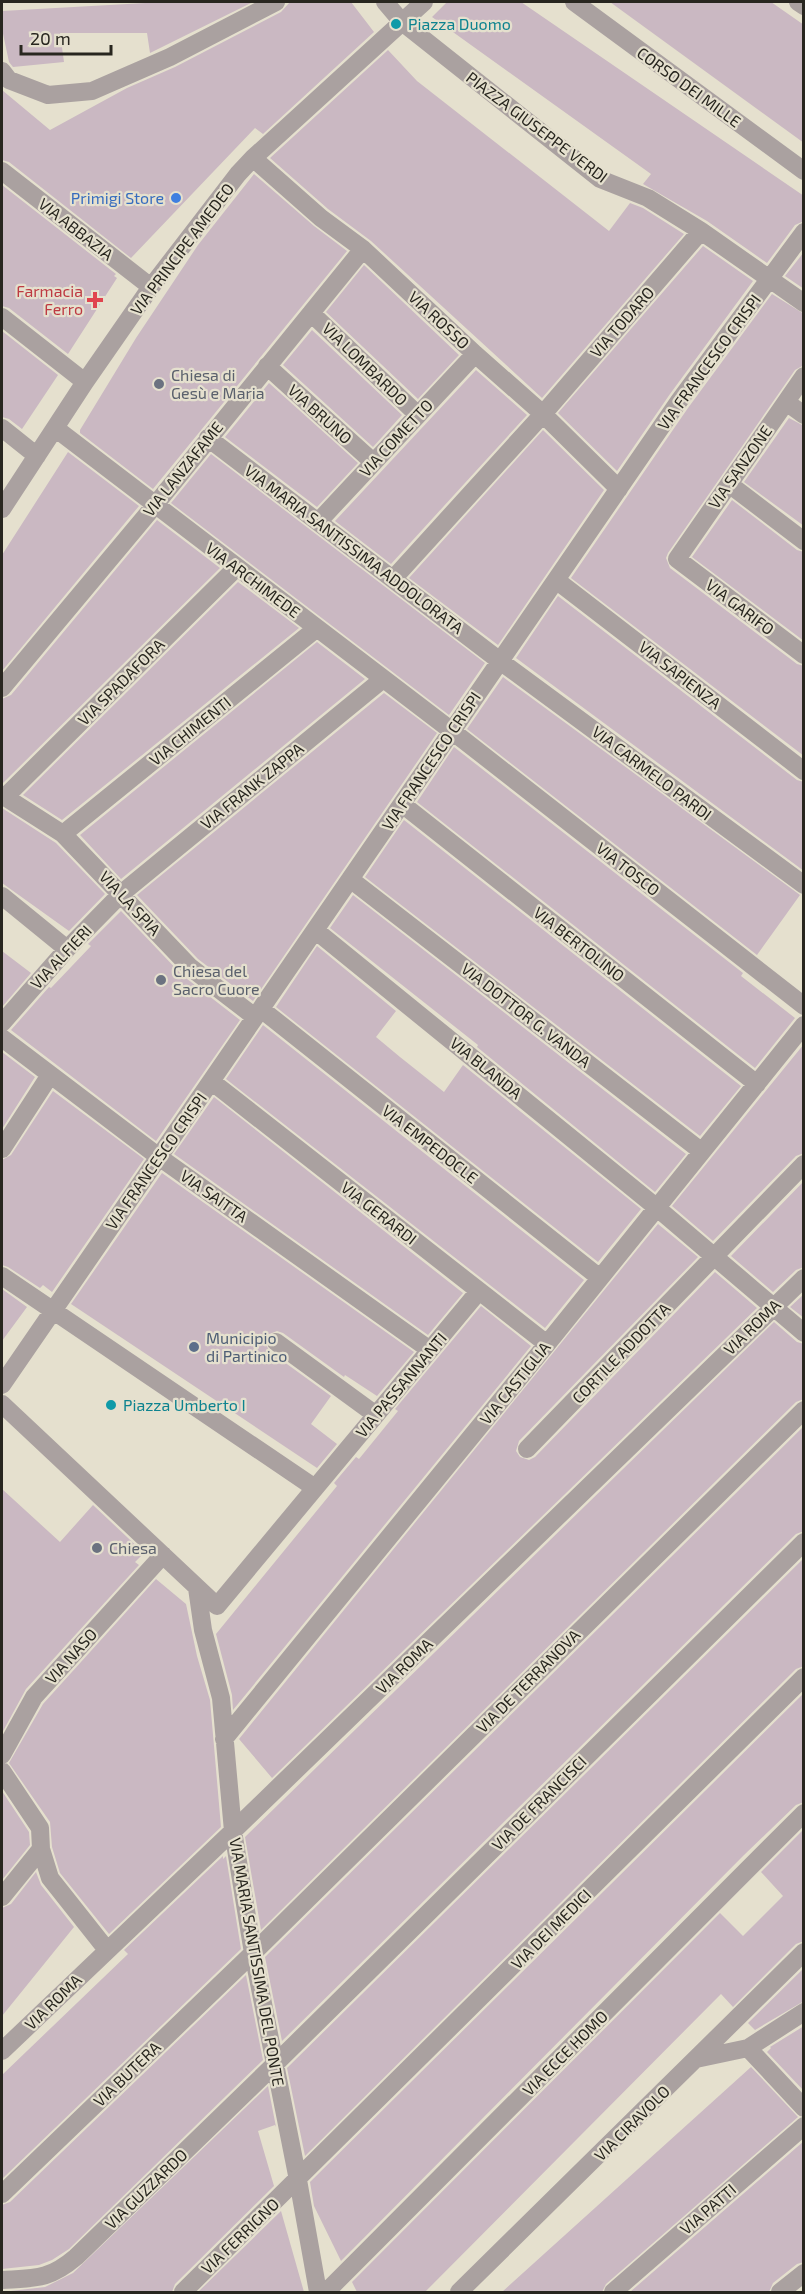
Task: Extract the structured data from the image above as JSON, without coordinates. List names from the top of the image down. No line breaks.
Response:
{"streets":{"street":["CORSO DEI MILLE","PIAZZA GIUSEPPE VERDI","VIA ABBAZIA","VIA PRINCIPE AMEDEO","VIA ROSSO","VIA TODARO","VIA FRANCESCO CRISPI","VIA LOMBARDO","VIA BRUNO","VIA COMETTO","VIA SANZONE","VIA LANZAFAME","VIA MARIA SANTISSIMA ADDOLORATA","VIA ARCHIMEDE","VIA GARIFO","VIA SAPIENZA","VIA SPADAFORA","VIA CHIMENTI","VIA CARMELO PARDI","VIA FRANK ZAPPA","VIA TOSCO","VIA LA SPIA","VIA BERTOLINO","VIA ALFIERI","VIA DOTTOR G. VANDA","VIA BLANDA","VIA EMPEDOCLE","VIA SAITTA","VIA GERARDI","VIA ROMA","CORTILE ADDOTTA","VIA CASTIGLIA","VIA PASSANNANTI","VIA NASO","VIA DE TERRANOVA","VIA DE FRANCISCI","VIA DEI MEDICI","VIA MARIA SANTISSIMA DEL PONTE","VIA ECCE HOMO","VIA BUTERA","VIA CIRAVOLO","VIA GUZZARDO","VIA PATTI","VIA FERRIGNO"]},"crossings":[["PIAZZA GIUSEPPE VERDI","VIA PRINCIPE AMEDEO"],["PIAZZA GIUSEPPE VERDI","VIA TODARO"],["PIAZZA GIUSEPPE VERDI","VIA FRANCESCO CRISPI"],["VIA ABBAZIA","VIA PRINCIPE AMEDEO"],["VIA PRINCIPE AMEDEO","VIA ROSSO"],["VIA PRINCIPE AMEDEO","VIA ARCHIMEDE"],["VIA ROSSO","VIA TODARO"],["VIA ROSSO","VIA FRANCESCO CRISPI"],["VIA ROSSO","VIA COMETTO"],["VIA ROSSO","VIA LANZAFAME"],["VIA TODARO","VIA MARIA SANTISSIMA ADDOLORATA"],["VIA FRANCESCO CRISPI","VIA MARIA SANTISSIMA ADDOLORATA"],["VIA FRANCESCO CRISPI","VIA ARCHIMEDE"],["VIA FRANCESCO CRISPI","VIA SAPIENZA"],["VIA FRANCESCO CRISPI","VIA CARMELO PARDI"],["VIA FRANCESCO CRISPI","VIA TOSCO"],["VIA FRANCESCO CRISPI","VIA LA SPIA"],["VIA FRANCESCO CRISPI","VIA BERTOLINO"],["VIA FRANCESCO CRISPI","VIA DOTTOR G. VANDA"],["VIA FRANCESCO CRISPI","VIA BLANDA"],["VIA FRANCESCO CRISPI","VIA EMPEDOCLE"],["VIA FRANCESCO CRISPI","VIA SAITTA"],["VIA FRANCESCO CRISPI","VIA GERARDI"],["VIA LOMBARDO","VIA COMETTO"],["VIA LOMBARDO","VIA LANZAFAME"],["VIA BRUNO","VIA COMETTO"],["VIA BRUNO","VIA LANZAFAME"],["VIA COMETTO","VIA MARIA SANTISSIMA ADDOLORATA"],["VIA SANZONE","VIA GARIFO"],["VIA LANZAFAME","VIA MARIA SANTISSIMA ADDOLORATA"],["VIA LANZAFAME","VIA ARCHIMEDE"],["VIA MARIA SANTISSIMA ADDOLORATA","VIA CARMELO PARDI"],["VIA ARCHIMEDE","VIA SPADAFORA"],["VIA ARCHIMEDE","VIA CHIMENTI"],["VIA ARCHIMEDE","VIA FRANK ZAPPA"],["VIA ARCHIMEDE","VIA TOSCO"],["VIA SPADAFORA","VIA LA SPIA"],["VIA CHIMENTI","VIA LA SPIA"],["VIA FRANK ZAPPA","VIA LA SPIA"],["VIA FRANK ZAPPA","VIA ALFIERI"],["VIA LA SPIA","VIA ALFIERI"],["VIA LA SPIA","VIA EMPEDOCLE"],["VIA BERTOLINO","VIA CASTIGLIA"],["VIA DOTTOR G. VANDA","VIA CASTIGLIA"],["VIA BLANDA","VIA ROMA"],["VIA BLANDA","CORTILE ADDOTTA"],["VIA BLANDA","VIA CASTIGLIA"],["VIA EMPEDOCLE","VIA CASTIGLIA"],["VIA SAITTA","VIA PASSANNANTI"],["VIA GERARDI","VIA CASTIGLIA"],["VIA GERARDI","VIA PASSANNANTI"],["VIA ROMA","VIA MARIA SANTISSIMA DEL PONTE"],["VIA CASTIGLIA","VIA MARIA SANTISSIMA DEL PONTE"],["VIA PASSANNANTI","VIA MARIA SANTISSIMA DEL PONTE"],["VIA DE TERRANOVA","VIA MARIA SANTISSIMA DEL PONTE"],["VIA DE TERRANOVA","VIA BUTERA"],["VIA DE FRANCISCI","VIA MARIA SANTISSIMA DEL PONTE"],["VIA DE FRANCISCI","VIA GUZZARDO"],["VIA DEI MEDICI","VIA MARIA SANTISSIMA DEL PONTE"],["VIA DEI MEDICI","VIA FERRIGNO"],["VIA MARIA SANTISSIMA DEL PONTE","VIA BUTERA"],["VIA MARIA SANTISSIMA DEL PONTE","VIA GUZZARDO"],["VIA MARIA SANTISSIMA DEL PONTE","VIA FERRIGNO"]],"places":{"other":["Piazza Duomo","Primigi Store","Chiesa di Gesù e Maria","Chiesa del Sacro Cuore","Municipio di Partinico","Piazza Umberto I","Chiesa"],"health":["Farmacia Ferro"]},"scale_bar":"20 m"}
